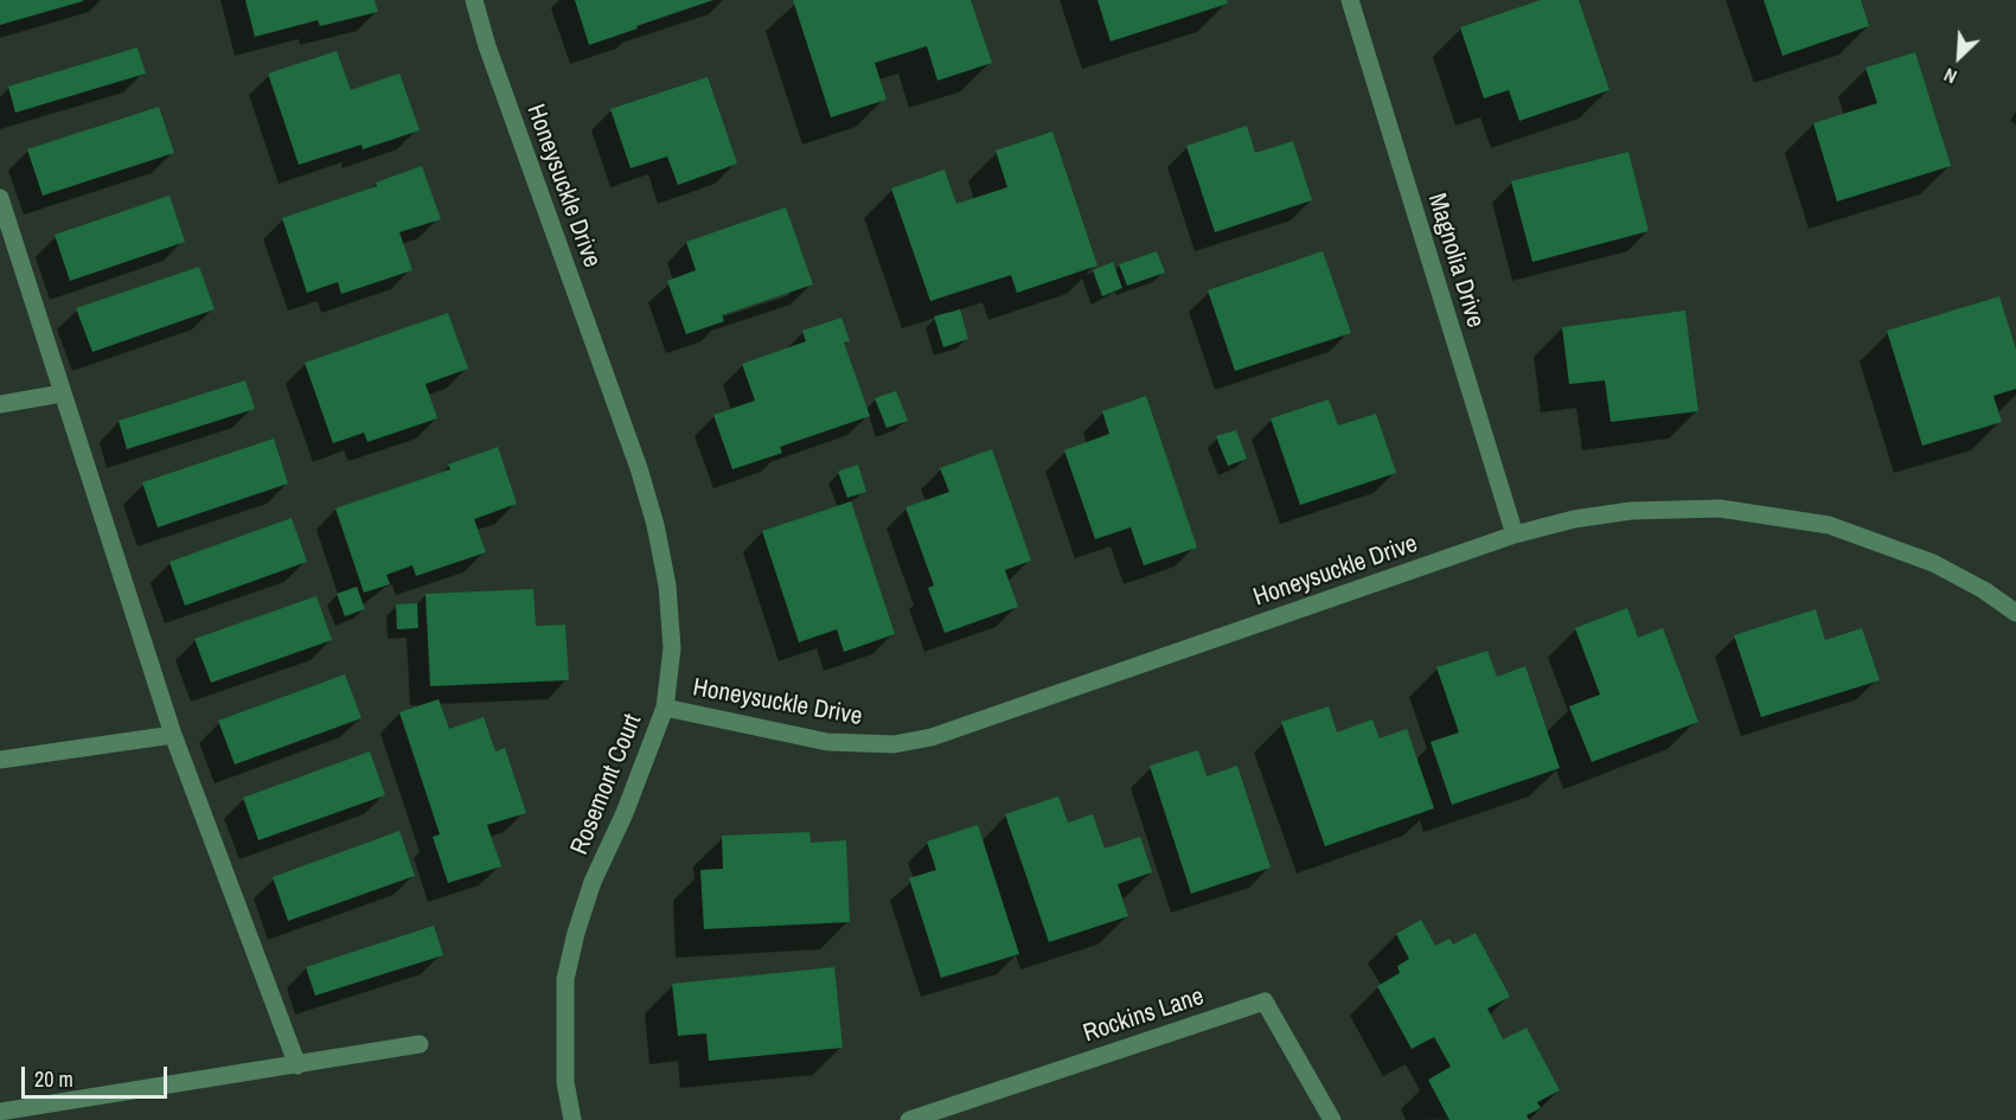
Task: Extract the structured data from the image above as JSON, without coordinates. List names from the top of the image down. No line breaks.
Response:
{"streets":{"street":["Honeysuckle Drive","Magnolia Drive","Rosemont Court","Rockins Lane"]},"crossings":[["Honeysuckle Drive","Magnolia Drive"],["Honeysuckle Drive","Rosemont Court"]],"scale_bar":"20 m","north":"bottom left"}
